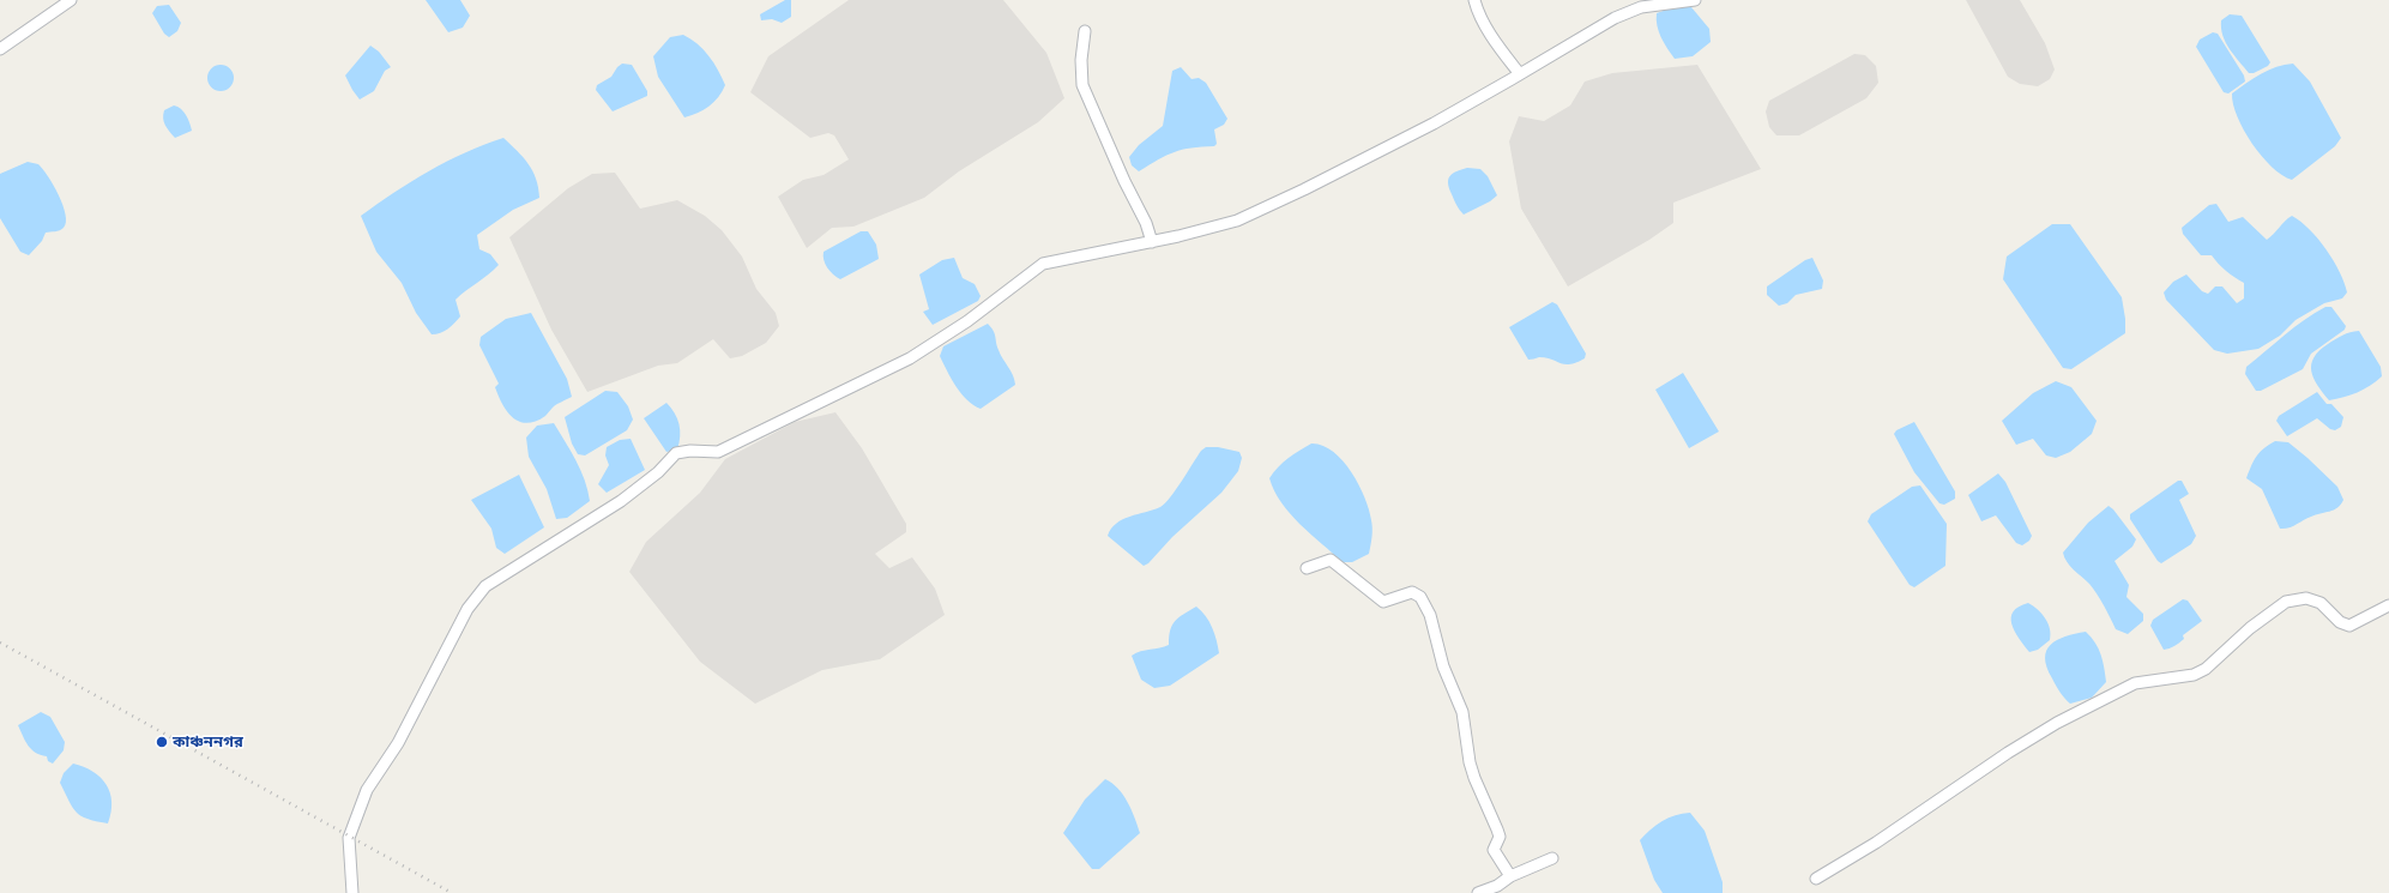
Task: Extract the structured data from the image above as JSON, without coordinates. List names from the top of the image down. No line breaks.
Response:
{"places":["কাঞ্চননগর"]}
